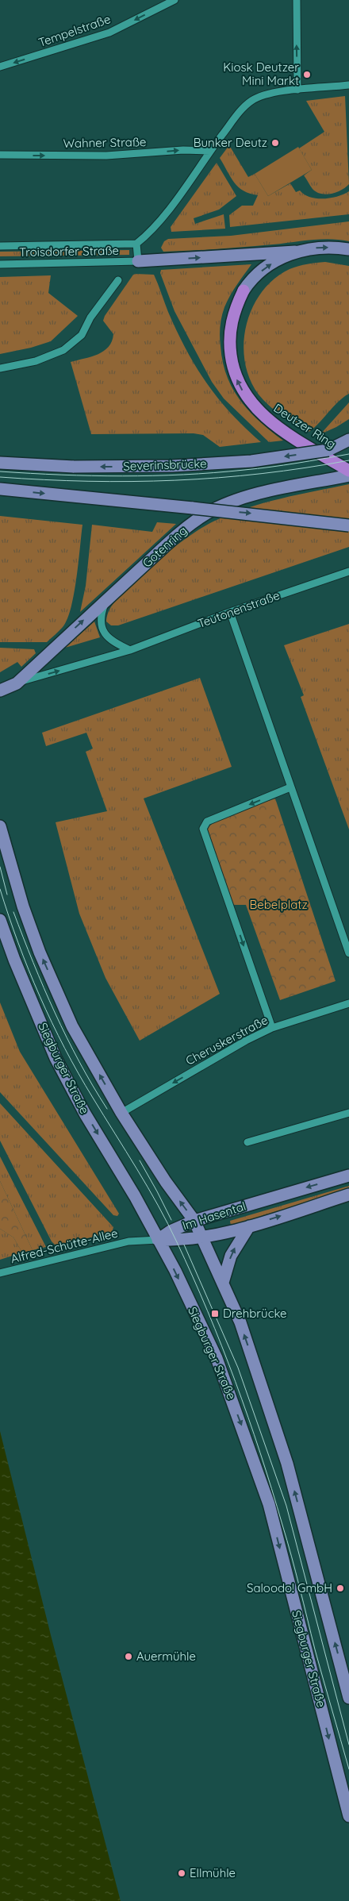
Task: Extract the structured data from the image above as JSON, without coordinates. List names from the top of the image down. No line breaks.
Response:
{"streets":{"highway":["Deutzer Ring"],"main road":["Severinsbrücke","Gotenring","Teutonenstraße","Siegburger Straße","Im Hasental"],"street":["Tempelstraße","Wahner Straße","Troisdorfer Straße","Cheruskerstraße","Alfred-Schütte-Allee"]},"crossings":[["Deutzer Ring","Severinsbrücke"],["Gotenring","Teutonenstraße"],["Siegburger Straße","Im Hasental"],["Siegburger Straße","Alfred-Schütte-Allee"],["Im Hasental","Alfred-Schütte-Allee"]],"one_way":["Tempelstraße","Wahner Straße","Cheruskerstraße"],"parks":["Bebelplatz"],"places":{"other":["Kiosk Deutzer Mini Markt","Bunker Deutz","Saloodo! GmbH","Auermühle","Ellmühle"],"transit":["Drehbrücke"]}}
